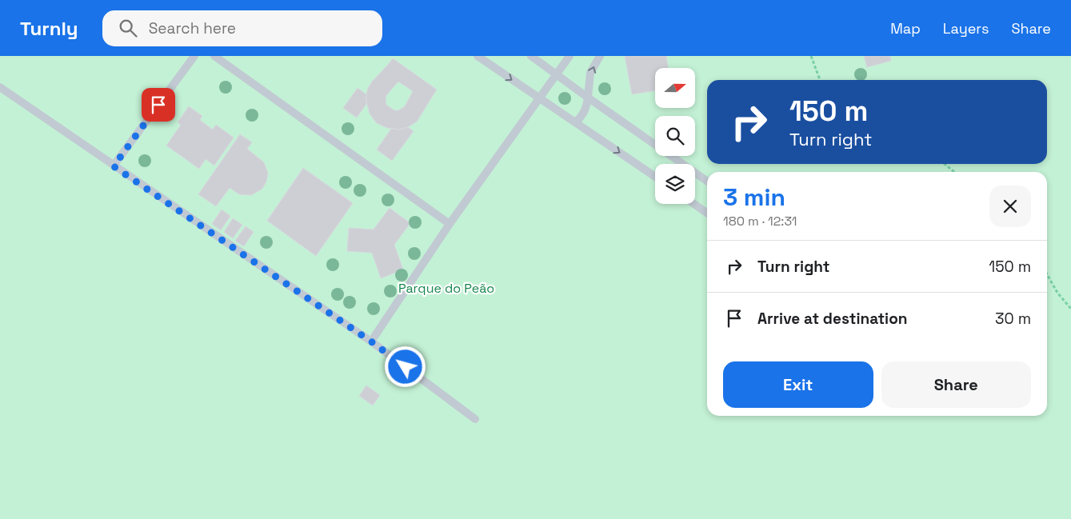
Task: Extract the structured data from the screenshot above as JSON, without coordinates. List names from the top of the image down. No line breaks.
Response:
{"parks":["Parque do Peão"],"north":"right","page":{"header":"Turnly","search":"Search here","nav":["Map","Layers","Share"],"turn":["150 m","Turn right"],"heading":["3 min","180 m · 12:31"],"list":[{"name":"Turn right","value":"150 m"},{"name":"Arrive at destination","value":"30 m"}],"buttons":["Exit","Share"]}}
